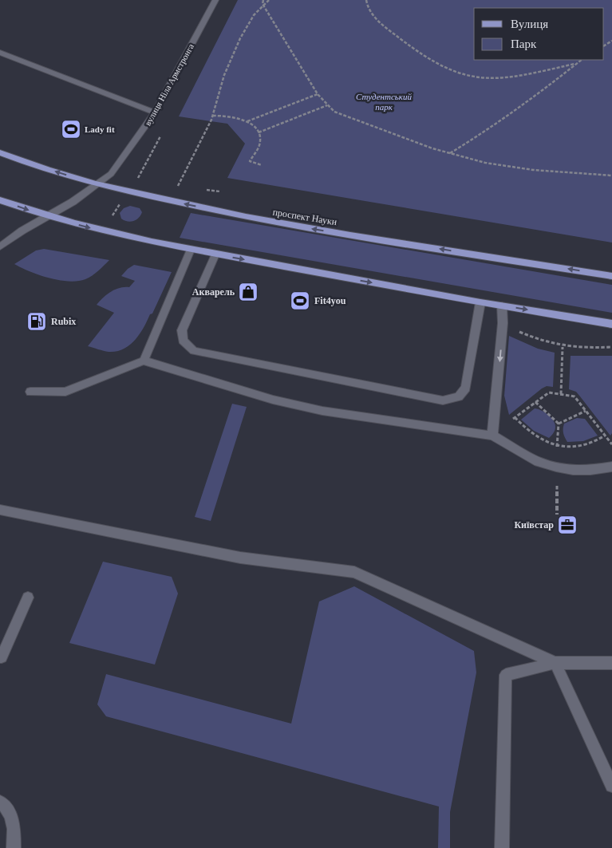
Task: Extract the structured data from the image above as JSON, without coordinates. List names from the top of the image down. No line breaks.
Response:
{"streets":{"main road":["проспект Науки"],"street":["вулиця Ніла Армстронга"]},"crossings":[["вулиця Ніла Армстронга","проспект Науки"]],"parks":["Студентський парк"],"places":{"sports":["Lady fit","Fit4you"],"shop":["Акварель"],"fuel station":["Rubix"],"office":["Київстар"]},"legend":["Вулиця","Парк"]}
